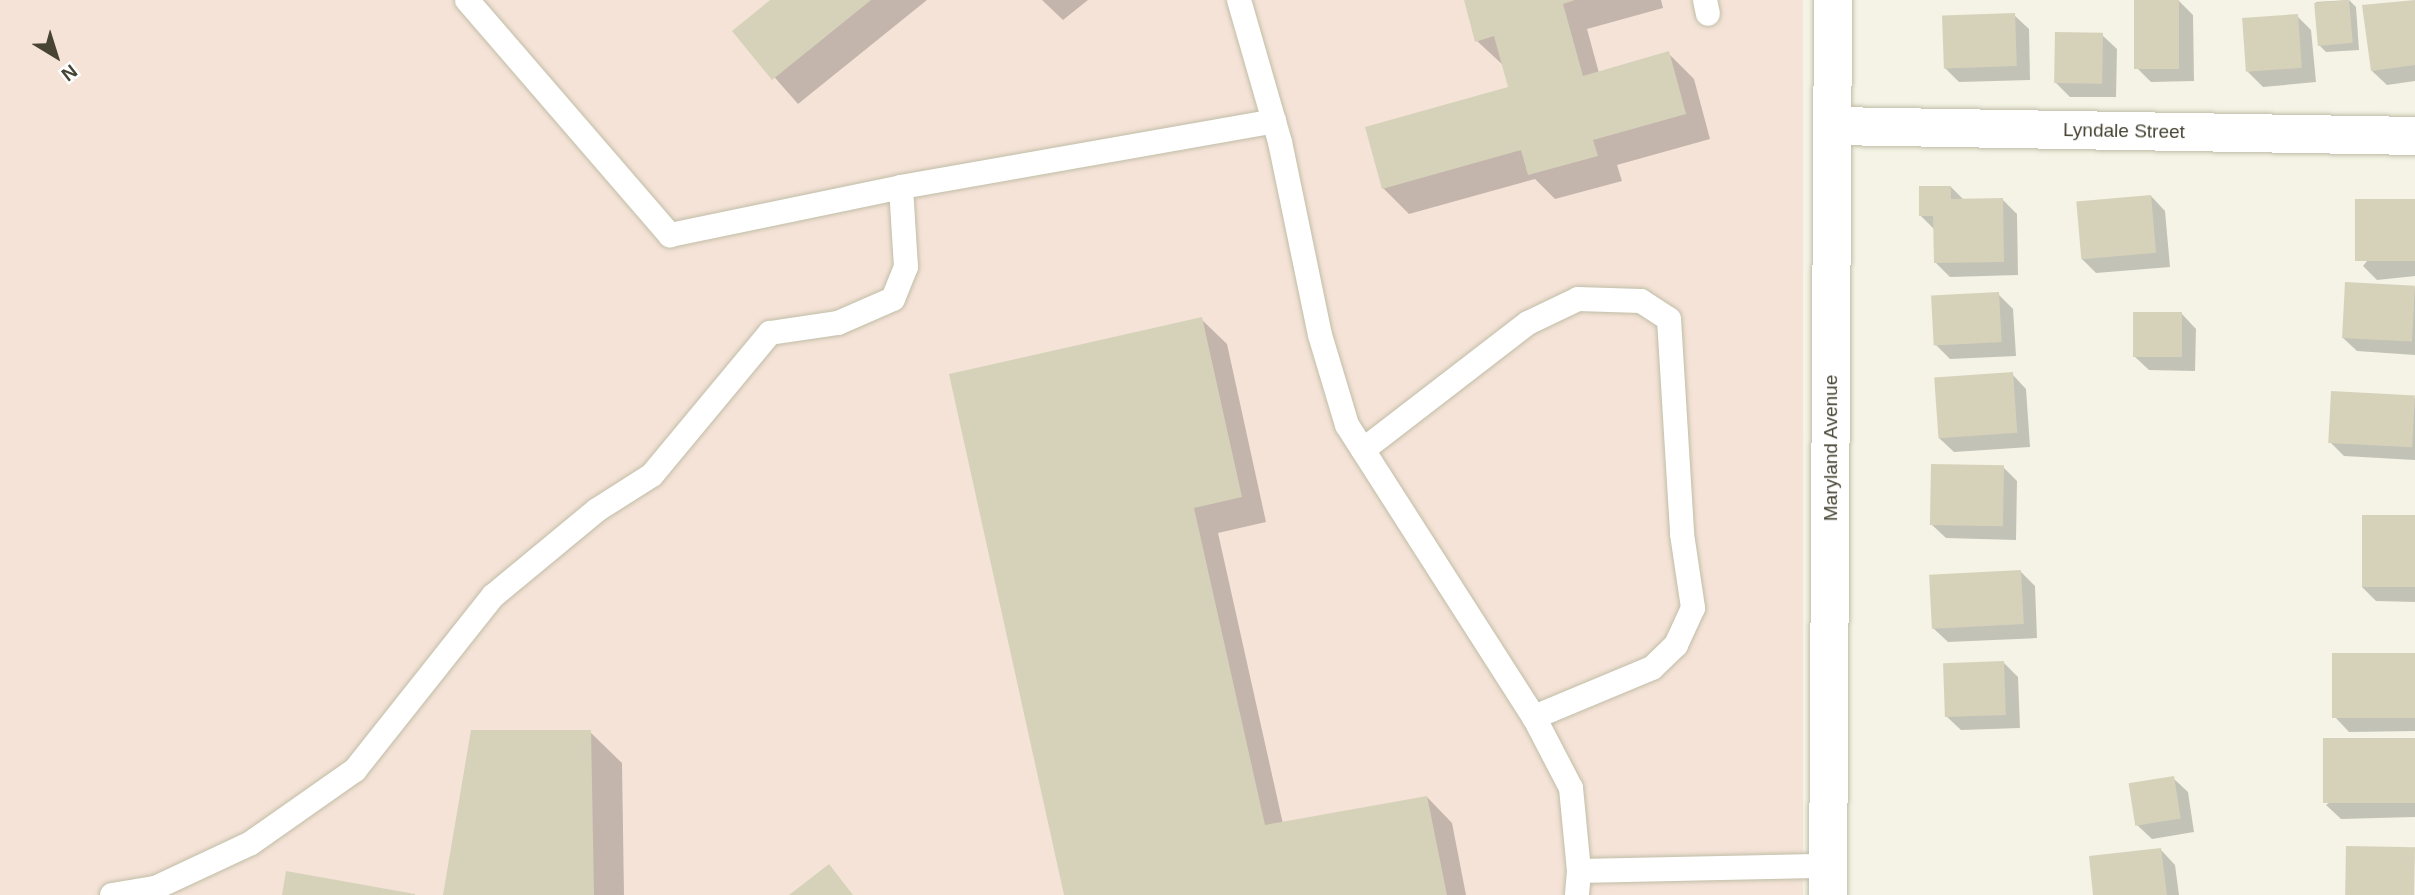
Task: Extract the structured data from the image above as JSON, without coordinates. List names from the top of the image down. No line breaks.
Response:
{"streets":{"street":["Lyndale Street","Maryland Avenue"]},"crossings":[["Lyndale Street","Maryland Avenue"]],"north":"bottom right"}
